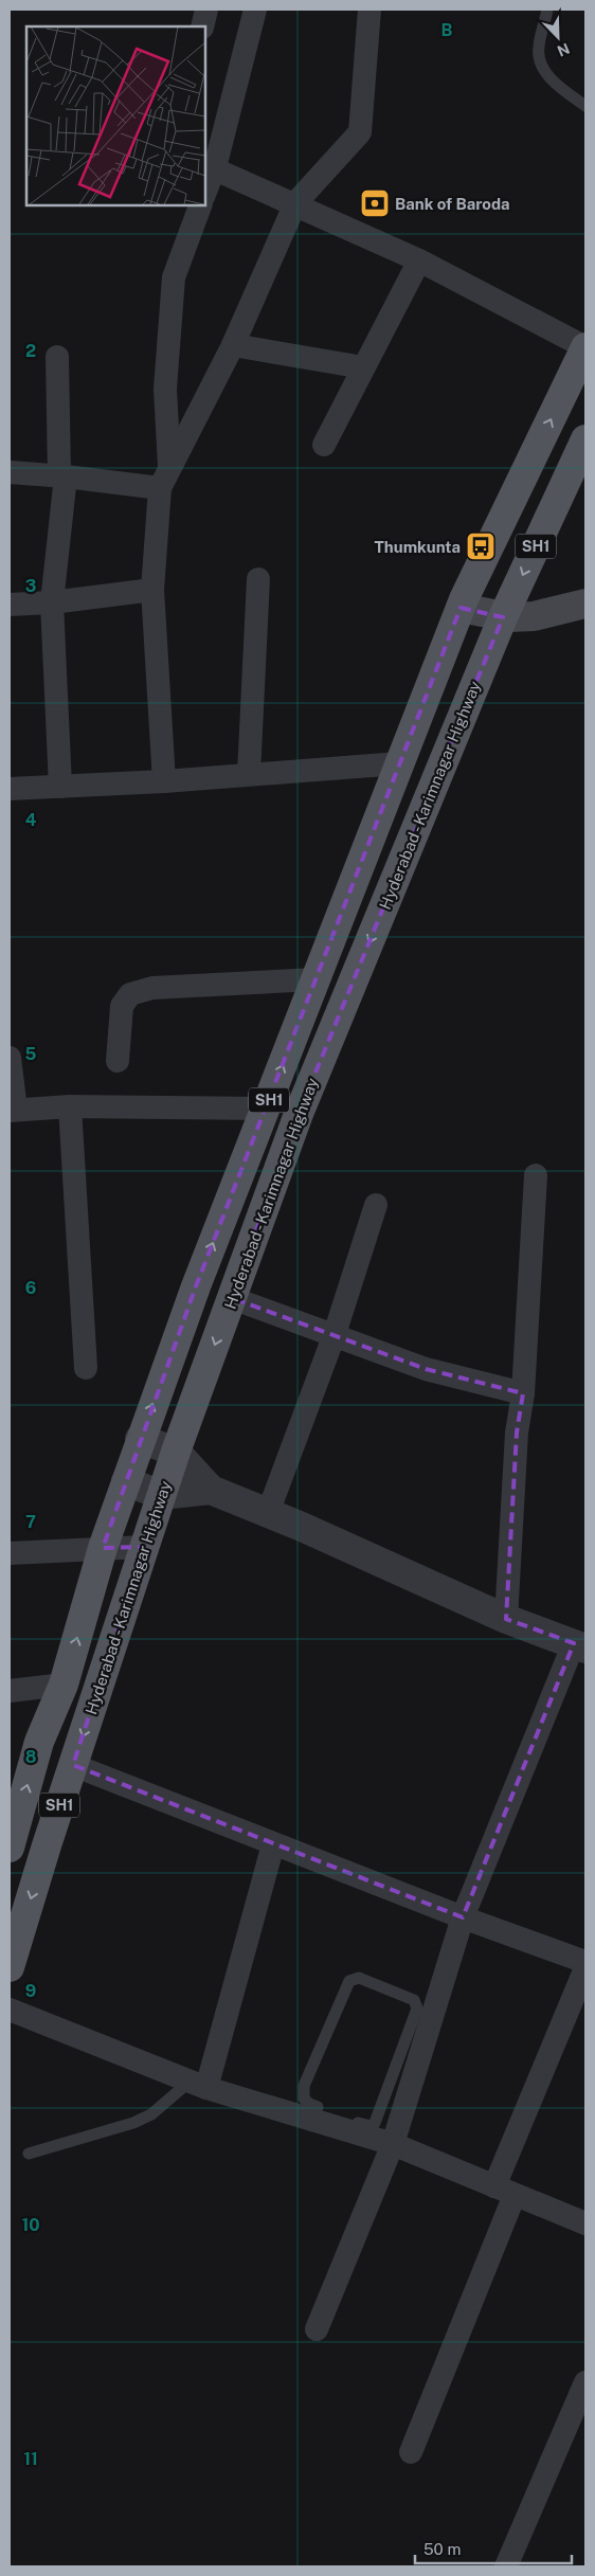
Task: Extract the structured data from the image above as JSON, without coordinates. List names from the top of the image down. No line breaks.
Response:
{"streets":{"main road":["SH1","Hyderabad - Karimnagar Highway"]},"places":{"bank":["Bank of Baroda"],"bus stop":["Thumkunta"]},"scale_bar":"50 m","north":"bottom right","grid":{"columns":["B"],"rows":["2","3","4","5","6","7","8","9","10","11"]}}
